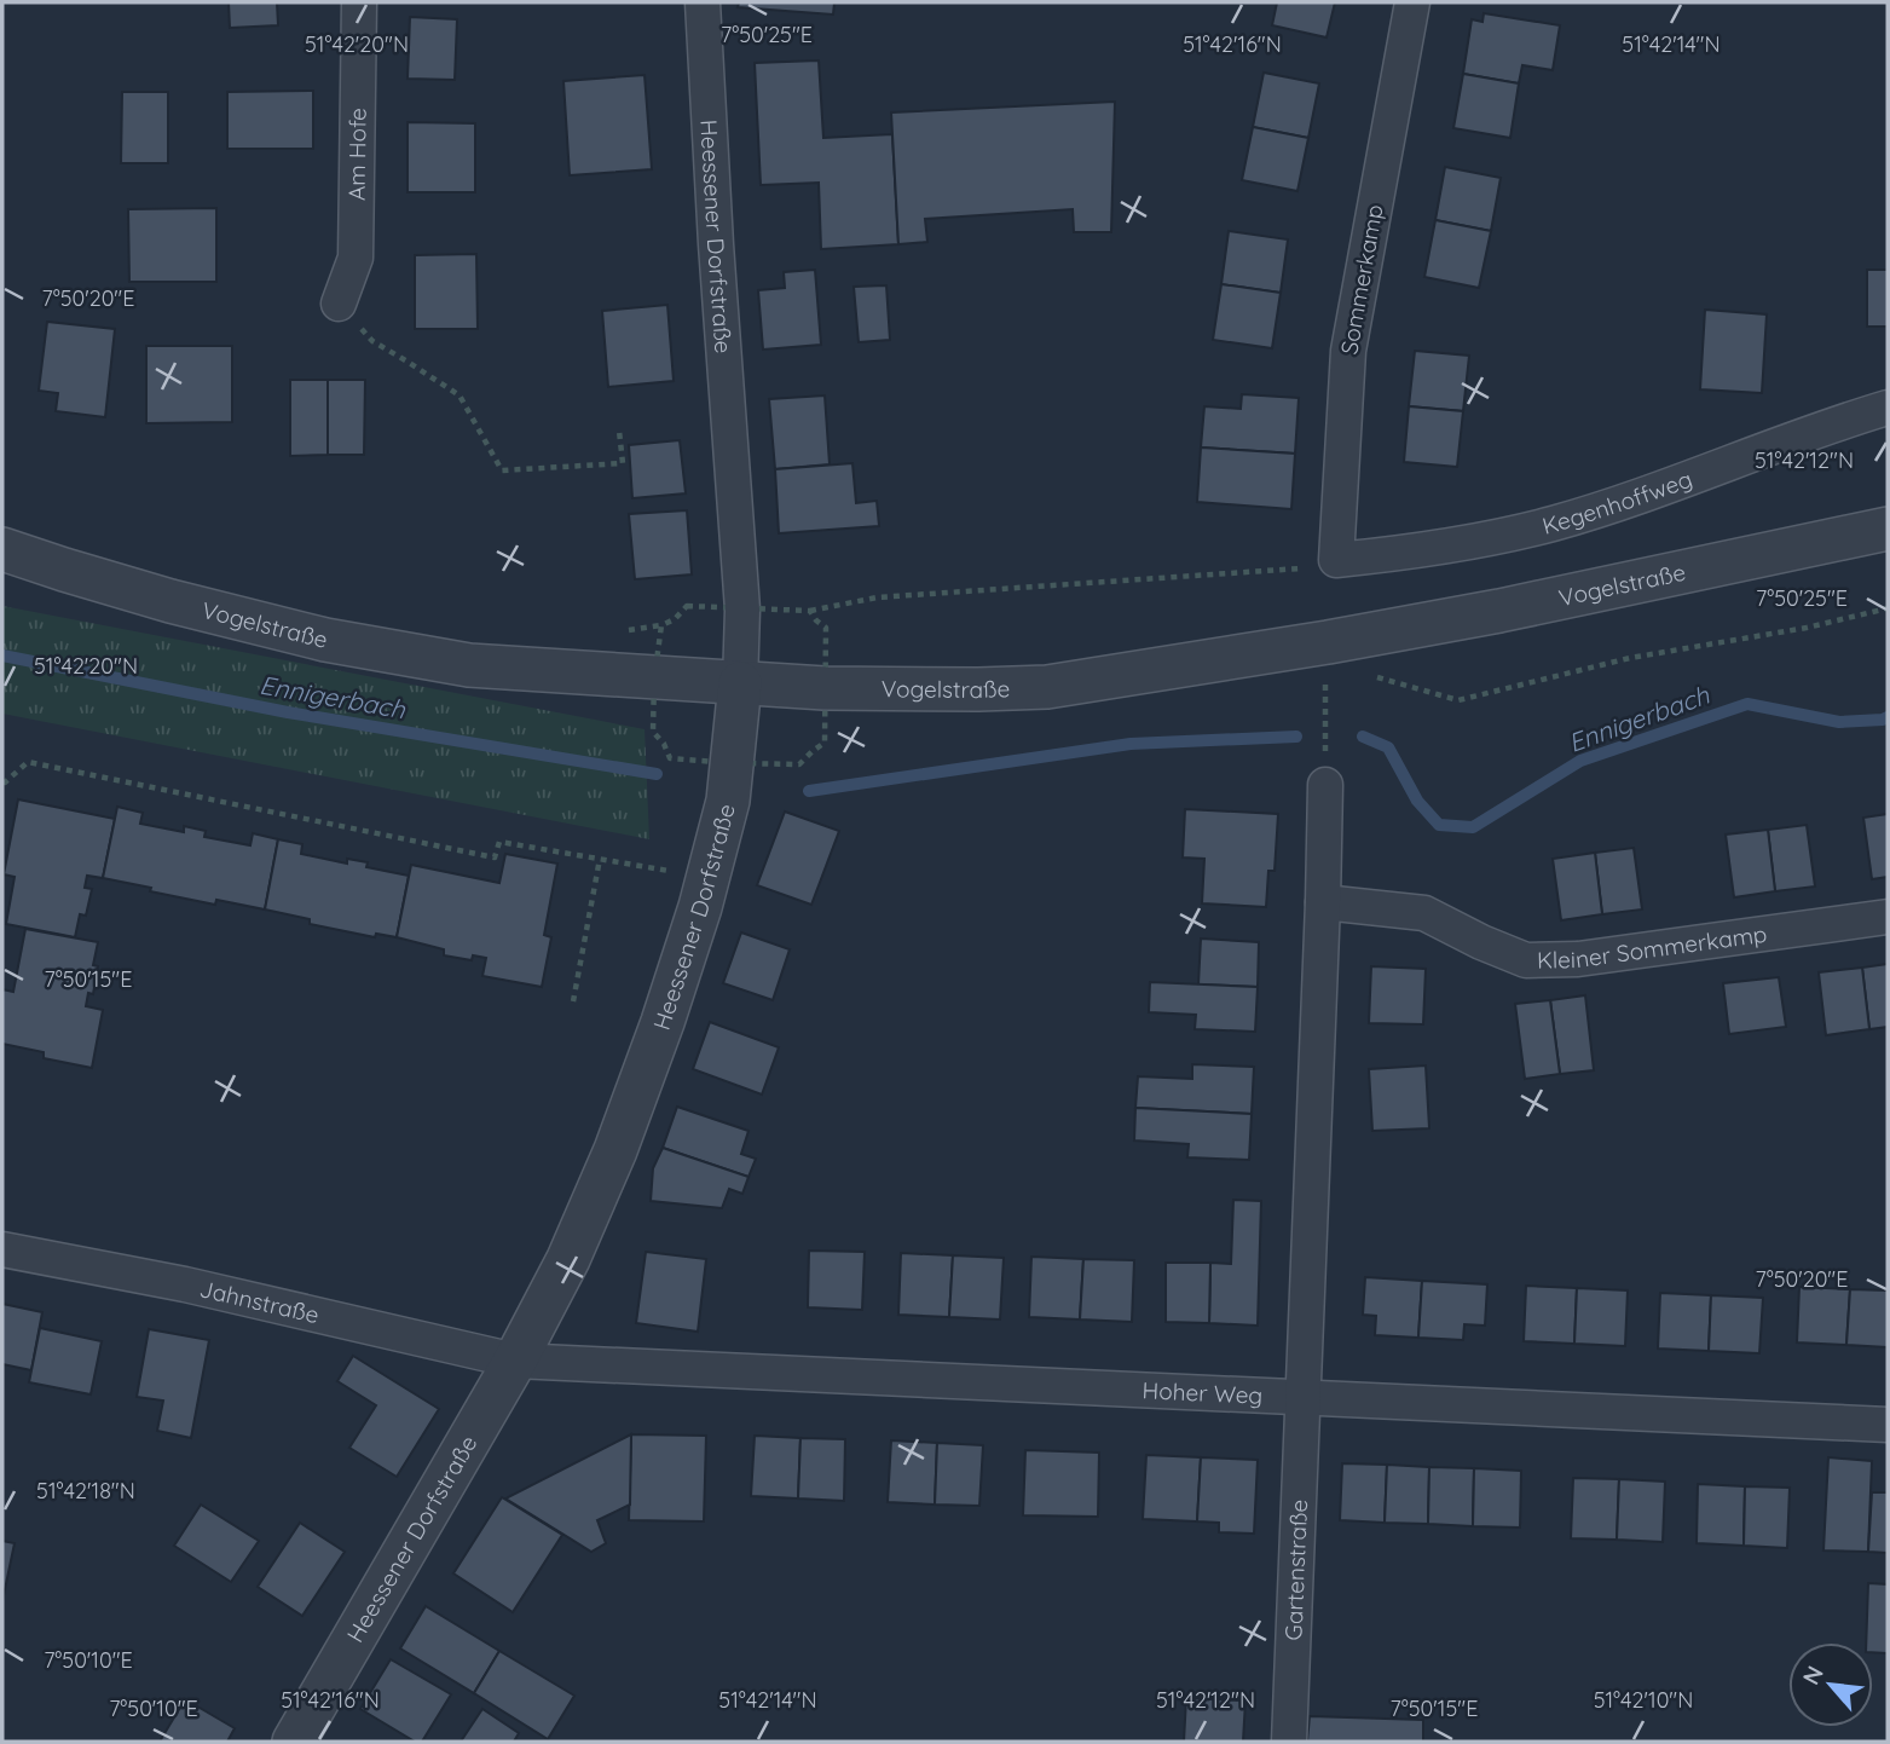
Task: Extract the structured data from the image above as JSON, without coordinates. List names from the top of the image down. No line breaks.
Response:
{"streets":{"street":["Am Hofe","Heessener Dorfstraße","Sommerkamp","Kegenhoffweg","Vogelstraße","Kleiner Sommerkamp","Jahnstraße","Hoher Weg","Gartenstraße"]},"crossings":[["Heessener Dorfstraße","Vogelstraße"],["Heessener Dorfstraße","Jahnstraße"],["Heessener Dorfstraße","Hoher Weg"],["Sommerkamp","Kegenhoffweg"],["Jahnstraße","Hoher Weg"],["Hoher Weg","Gartenstraße"]],"water":["Ennigerbach"],"north":"top left","coordinates":["7°50'25\"E","51°42'20\"N","51°42'16\"N","51°42'14\"N","7°50'20\"E","51°42'12\"N","7°50'15\"E","51°42'18\"N","7°50'10\"E","51°42'10\"N"]}
